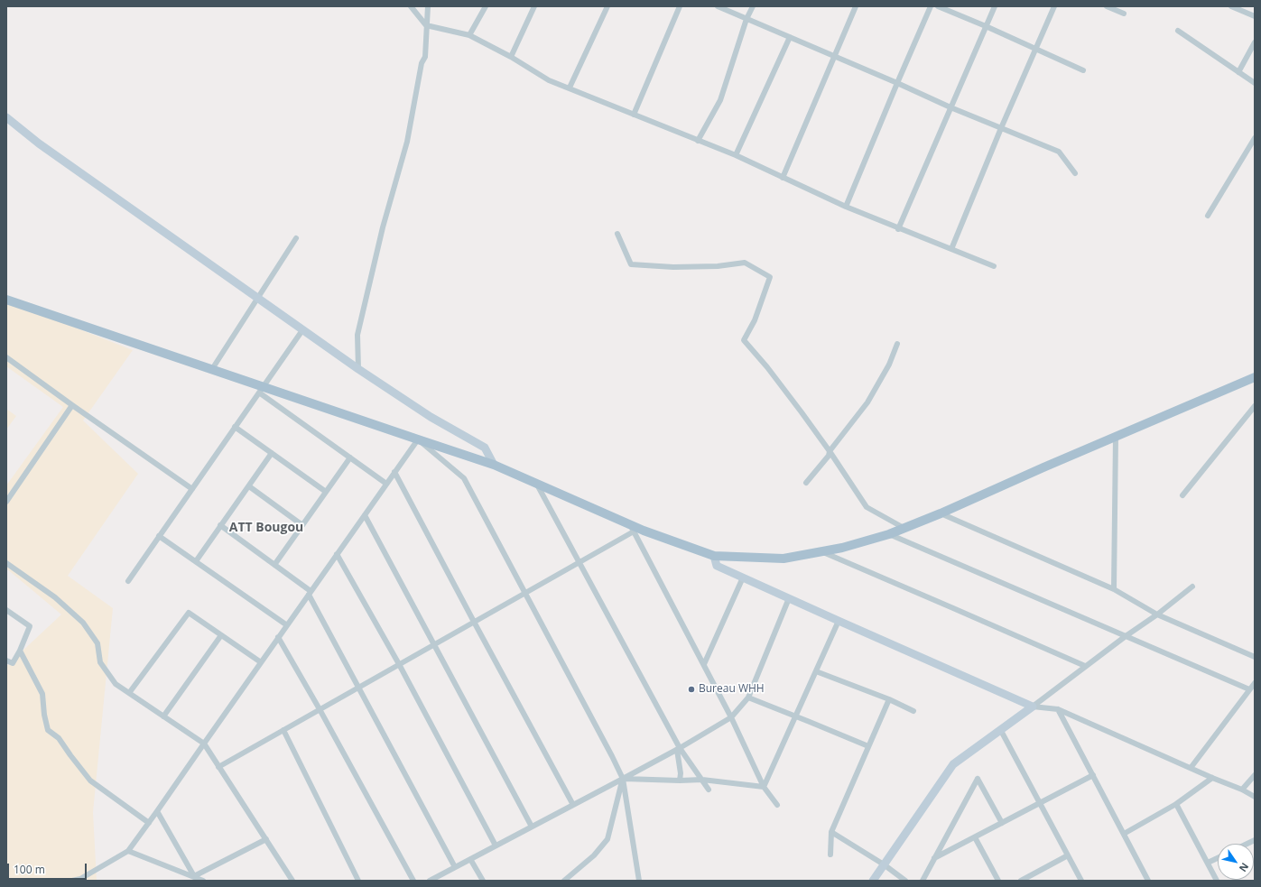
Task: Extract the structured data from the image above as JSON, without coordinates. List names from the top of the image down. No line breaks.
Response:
{"districts":["ATT Bougou"],"places":["Bureau WHH"],"scale_bar":"100 m","north":"bottom right"}
